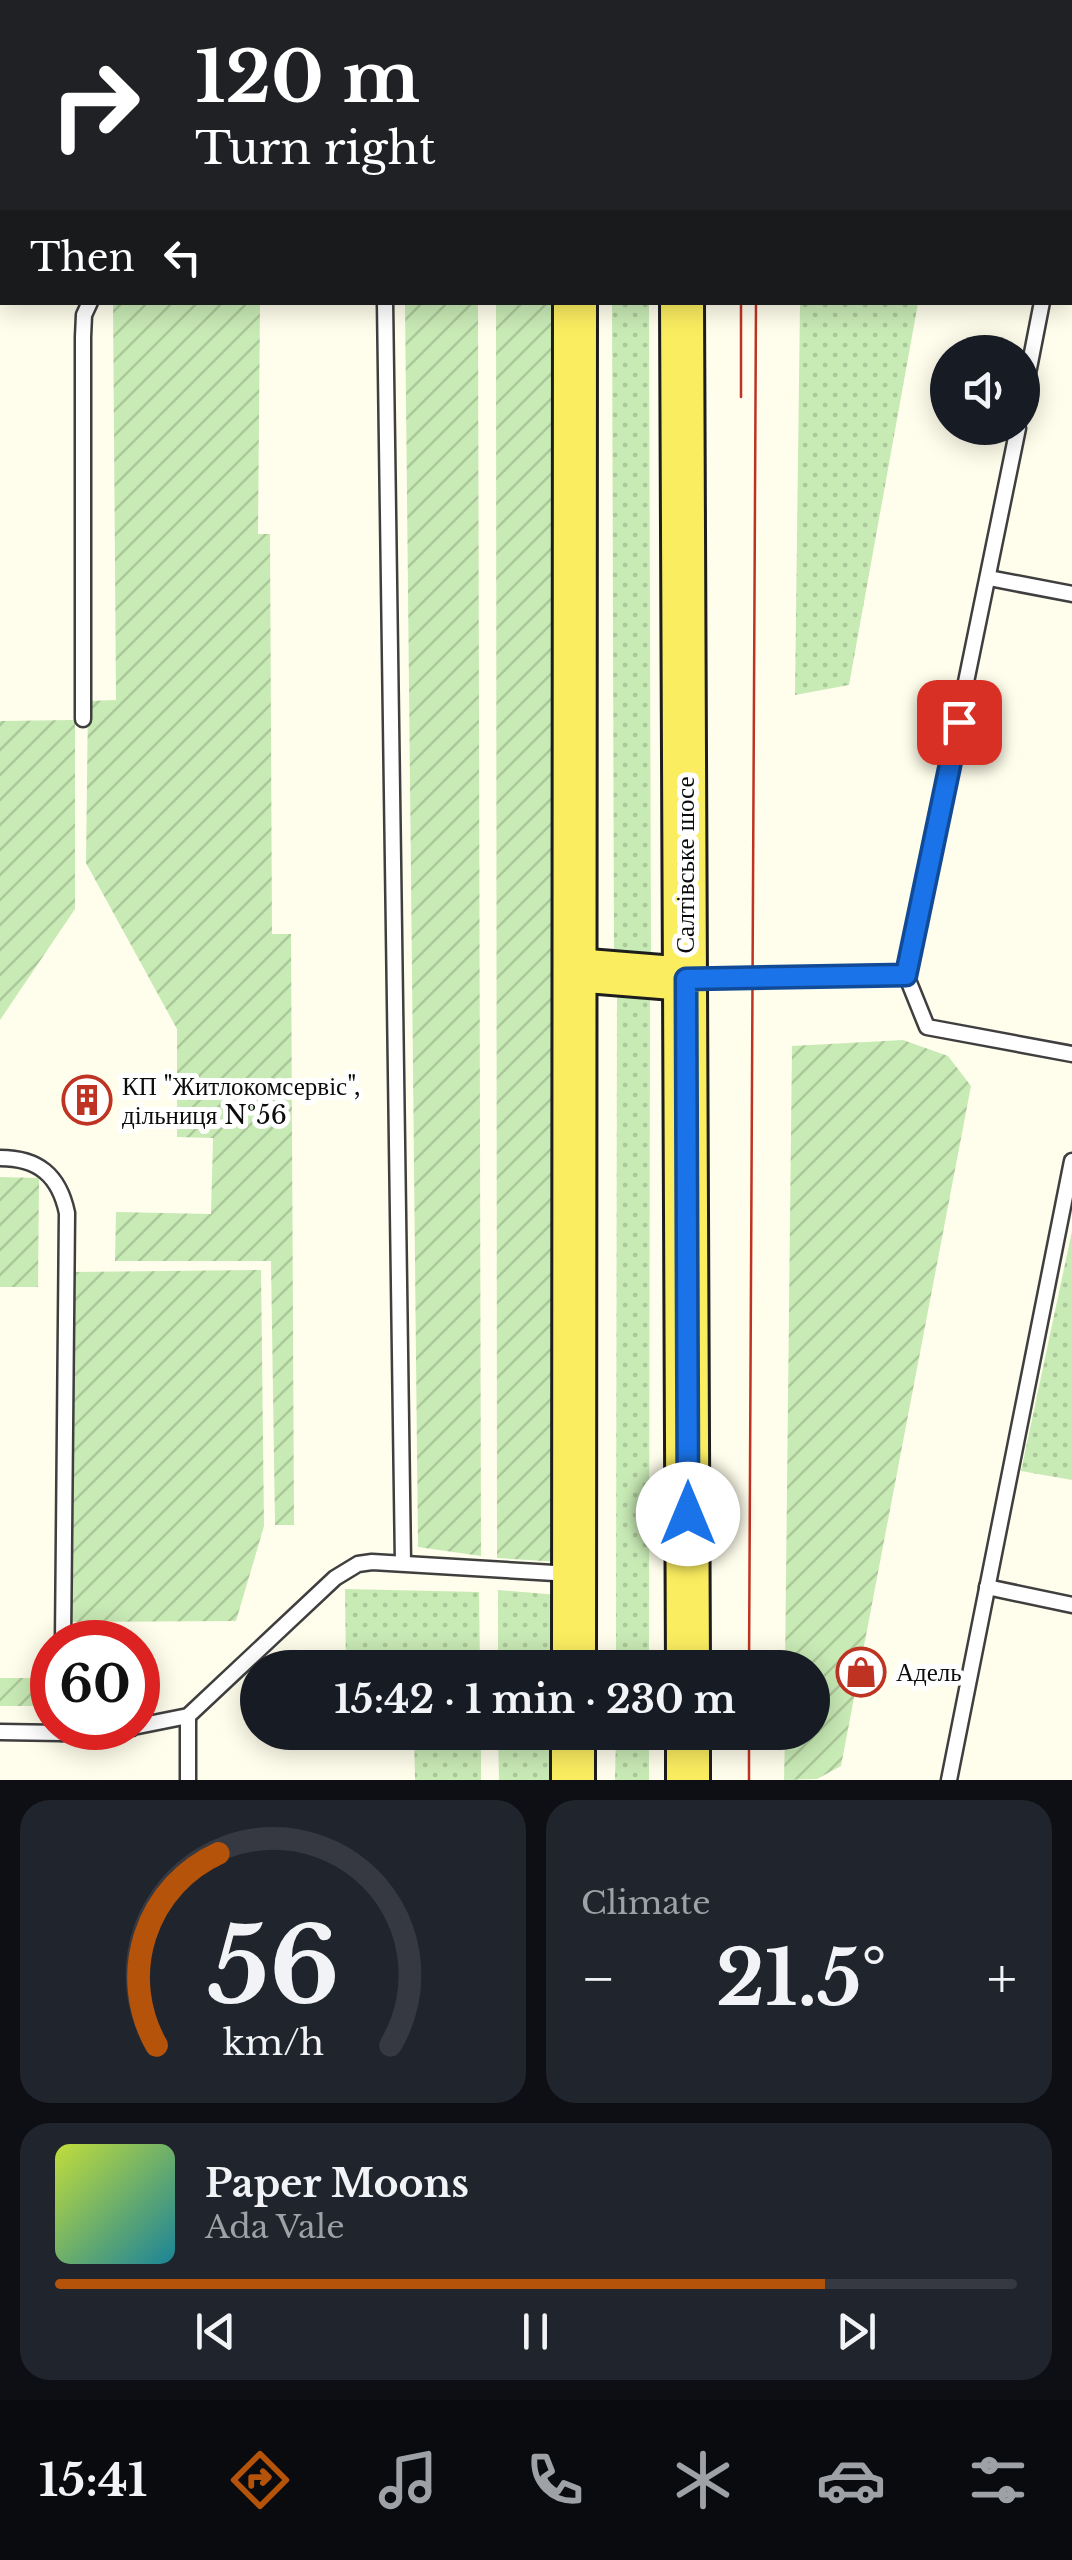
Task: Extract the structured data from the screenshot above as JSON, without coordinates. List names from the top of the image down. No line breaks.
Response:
{"streets":{"main road":["Салтівське шосе"]},"places":{"building":["КП \"Житлокомсервіс\", дільниця №56"],"shop":["Адель"]},"page":{"turn":["120 m","Turn right"],"then":"Then","limit":"60","trip":"15:42 · 1 min · 230 m","tile":"Climate","heat":["−","21.5°","+"],"song":["Paper Moons","Ada Vale"],"tabs":"15:41","gauge":["56","km/h"]}}
